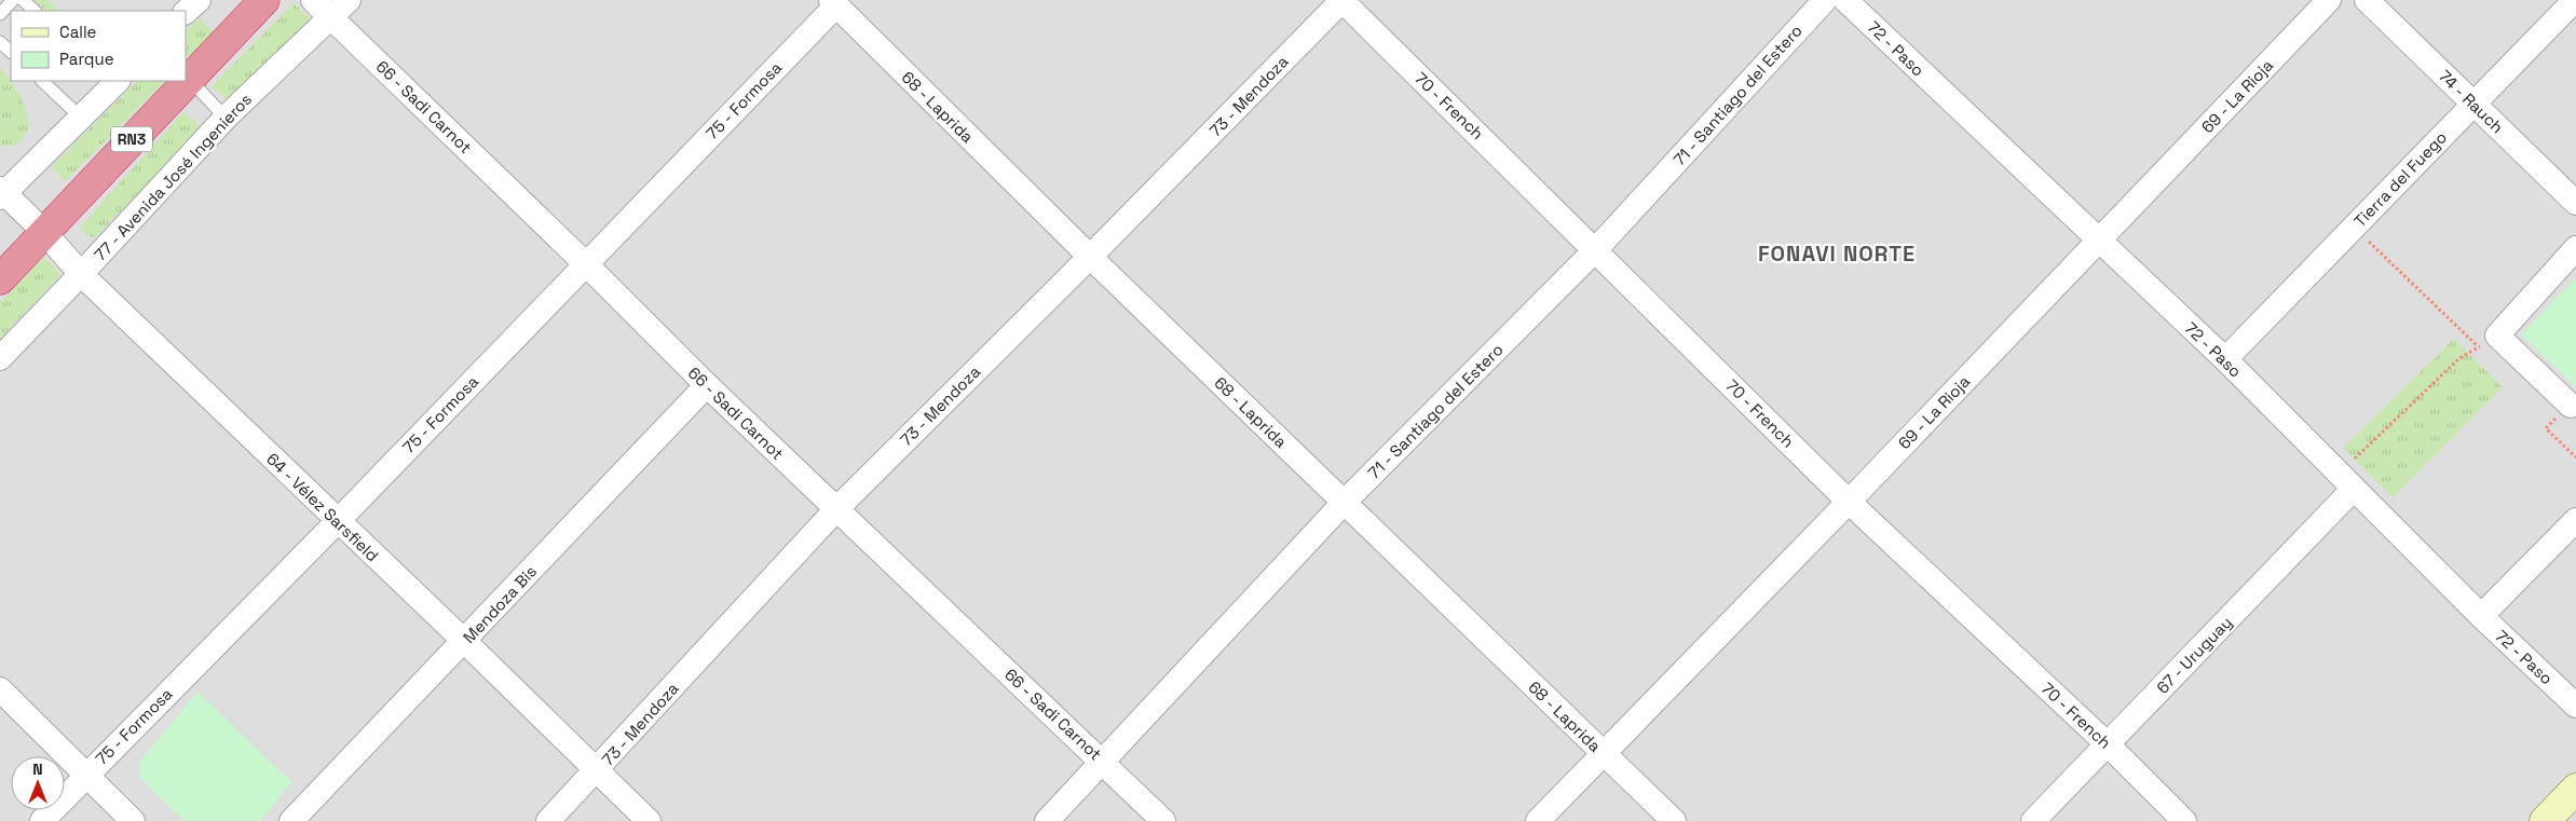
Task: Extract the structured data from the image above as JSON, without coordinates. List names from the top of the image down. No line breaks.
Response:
{"streets":{"highway":["RN3"],"street":["72 - Paso","71 - Santiago del Estero","73 - Mendoza","69 - La Rioja","75 - Formosa","74 - Rauch","70 - French","66 - Sadi Carnot","68 - Laprida","77 - Avenida José Ingenieros","Tierra del Fuego","64 - Vélez Sarsfield","Mendoza Bis","67 - Uruguay"]},"crossings":[["72 - Paso","69 - La Rioja"],["72 - Paso","Tierra del Fuego"],["72 - Paso","67 - Uruguay"],["71 - Santiago del Estero","70 - French"],["71 - Santiago del Estero","66 - Sadi Carnot"],["71 - Santiago del Estero","68 - Laprida"],["73 - Mendoza","70 - French"],["73 - Mendoza","66 - Sadi Carnot"],["73 - Mendoza","68 - Laprida"],["73 - Mendoza","64 - Vélez Sarsfield"],["69 - La Rioja","70 - French"],["69 - La Rioja","68 - Laprida"],["75 - Formosa","66 - Sadi Carnot"],["75 - Formosa","68 - Laprida"],["75 - Formosa","64 - Vélez Sarsfield"],["74 - Rauch","Tierra del Fuego"],["70 - French","67 - Uruguay"],["66 - Sadi Carnot","77 - Avenida José Ingenieros"],["66 - Sadi Carnot","Mendoza Bis"],["RN3","64 - Vélez Sarsfield"],["77 - Avenida José Ingenieros","64 - Vélez Sarsfield"],["64 - Vélez Sarsfield","Mendoza Bis"]],"districts":["FONAVI NORTE"],"legend":["Calle","Parque"],"north":"top"}
